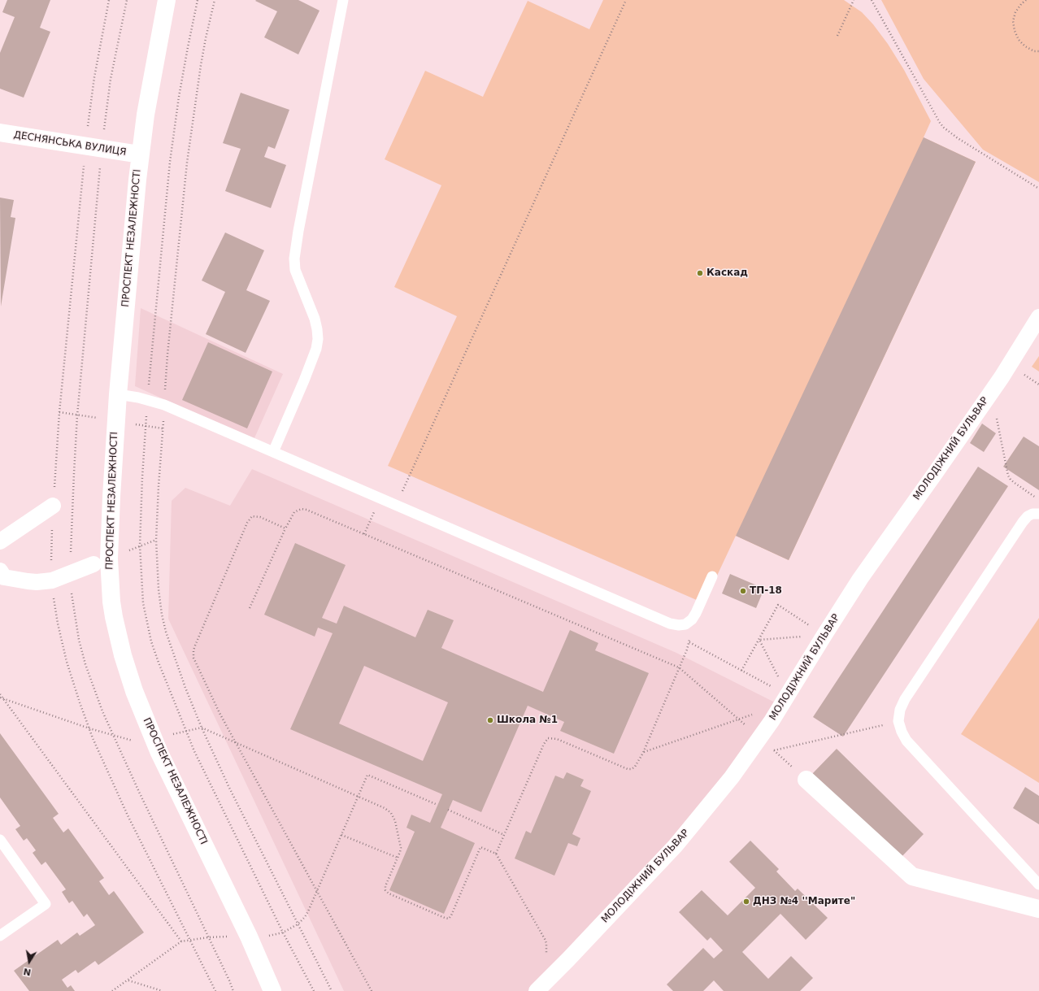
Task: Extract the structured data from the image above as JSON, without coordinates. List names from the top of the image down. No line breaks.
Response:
{"streets":{"street":["ДЕСНЯНСЬКА ВУЛИЦЯ","ПРОСПЕКТ НЕЗАЛЕЖНОСТІ","МОЛОДІЖНИЙ БУЛЬВАР"]},"crossings":[["ДЕСНЯНСЬКА ВУЛИЦЯ","ПРОСПЕКТ НЕЗАЛЕЖНОСТІ"]],"places":["Каскад","ТП-18","Школа №1","ДНЗ №4 ''Марите\""],"north":"bottom"}
